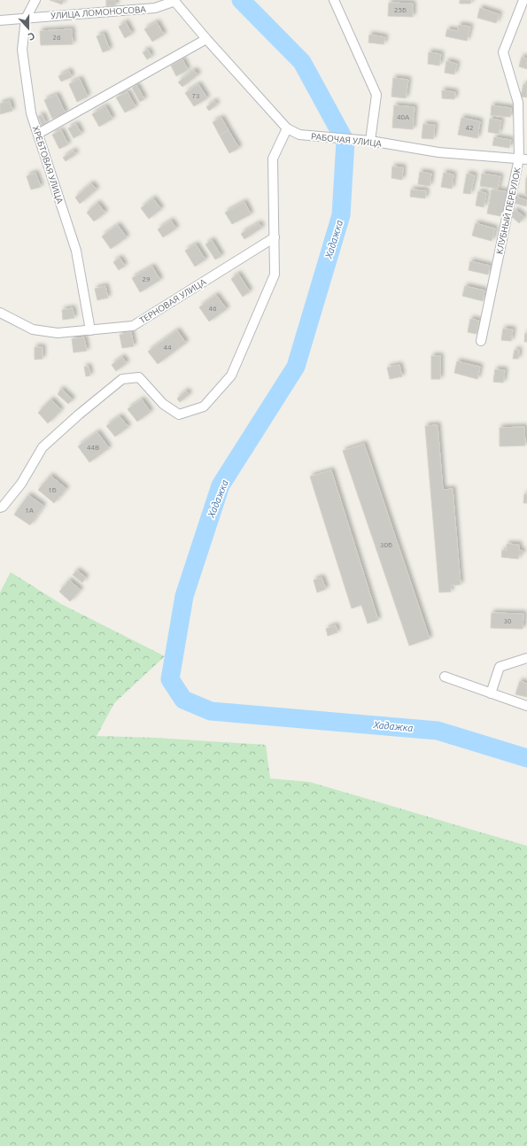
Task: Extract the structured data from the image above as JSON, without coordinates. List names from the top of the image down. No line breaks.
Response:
{"streets":{"street":["УЛИЦА ЛОМОНОСОВА","РАБОЧАЯ УЛИЦА","ХРЕБТОВАЯ УЛИЦА","КЛУБНЫЙ ПЕРЕУЛОК","ТЕРНОВАЯ УЛИЦА"]},"crossings":[["УЛИЦА ЛОМОНОСОВА","РАБОЧАЯ УЛИЦА"],["УЛИЦА ЛОМОНОСОВА","ХРЕБТОВАЯ УЛИЦА"],["РАБОЧАЯ УЛИЦА","КЛУБНЫЙ ПЕРЕУЛОК"],["ХРЕБТОВАЯ УЛИЦА","ТЕРНОВАЯ УЛИЦА"]],"water":["Хадажка"],"house_numbers":["25Б","26","73","40А","42","29","46","44","44В","1Б","1А","30Б","30"],"north":"bottom"}
